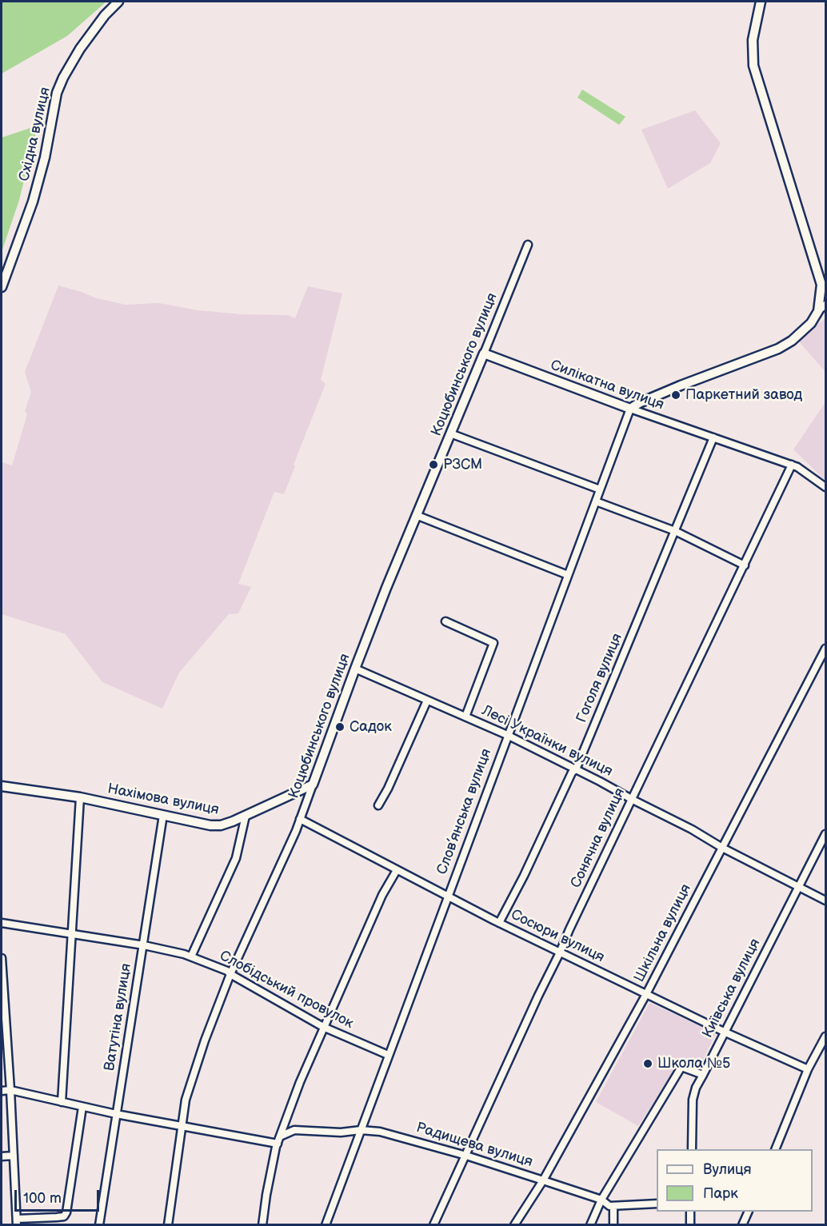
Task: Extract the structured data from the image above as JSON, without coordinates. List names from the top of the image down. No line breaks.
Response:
{"streets":{"street":["Східна вулиця","Коцюбинського вулиця","Силікатна вулиця","Гоголя вулиця","Лесі Українки вулиця","Нахімова вулиця","Слов’янська вулиця","Сонячна вулиця","Шкільна вулиця","Сосюри вулиця","Київська вулиця","Слобідський провулок","Ватутіна вулиця","Радищева вулиця"]},"crossings":[["Коцюбинського вулиця","Силікатна вулиця"],["Коцюбинського вулиця","Лесі Українки вулиця"],["Коцюбинського вулиця","Нахімова вулиця"],["Коцюбинського вулиця","Сосюри вулиця"],["Коцюбинського вулиця","Слобідський провулок"],["Коцюбинського вулиця","Радищева вулиця"],["Силікатна вулиця","Гоголя вулиця"],["Силікатна вулиця","Слов’янська вулиця"],["Силікатна вулиця","Сонячна вулиця"],["Гоголя вулиця","Лесі Українки вулиця"],["Гоголя вулиця","Сосюри вулиця"],["Лесі Українки вулиця","Слов’янська вулиця"],["Лесі Українки вулиця","Сонячна вулиця"],["Лесі Українки вулиця","Шкільна вулиця"],["Лесі Українки вулиця","Київська вулиця"],["Нахімова вулиця","Ватутіна вулиця"],["Слов’янська вулиця","Сосюри вулиця"],["Слов’янська вулиця","Слобідський провулок"],["Слов’янська вулиця","Радищева вулиця"],["Сонячна вулиця","Сосюри вулиця"],["Сонячна вулиця","Радищева вулиця"],["Шкільна вулиця","Сосюри вулиця"],["Шкільна вулиця","Радищева вулиця"],["Сосюри вулиця","Київська вулиця"],["Слобідський провулок","Ватутіна вулиця"],["Ватутіна вулиця","Радищева вулиця"]],"places":["Паркетний завод","РЗСМ","Садок","Школа №5"],"legend":["Вулиця","Парк"],"scale_bar":"100 m"}
